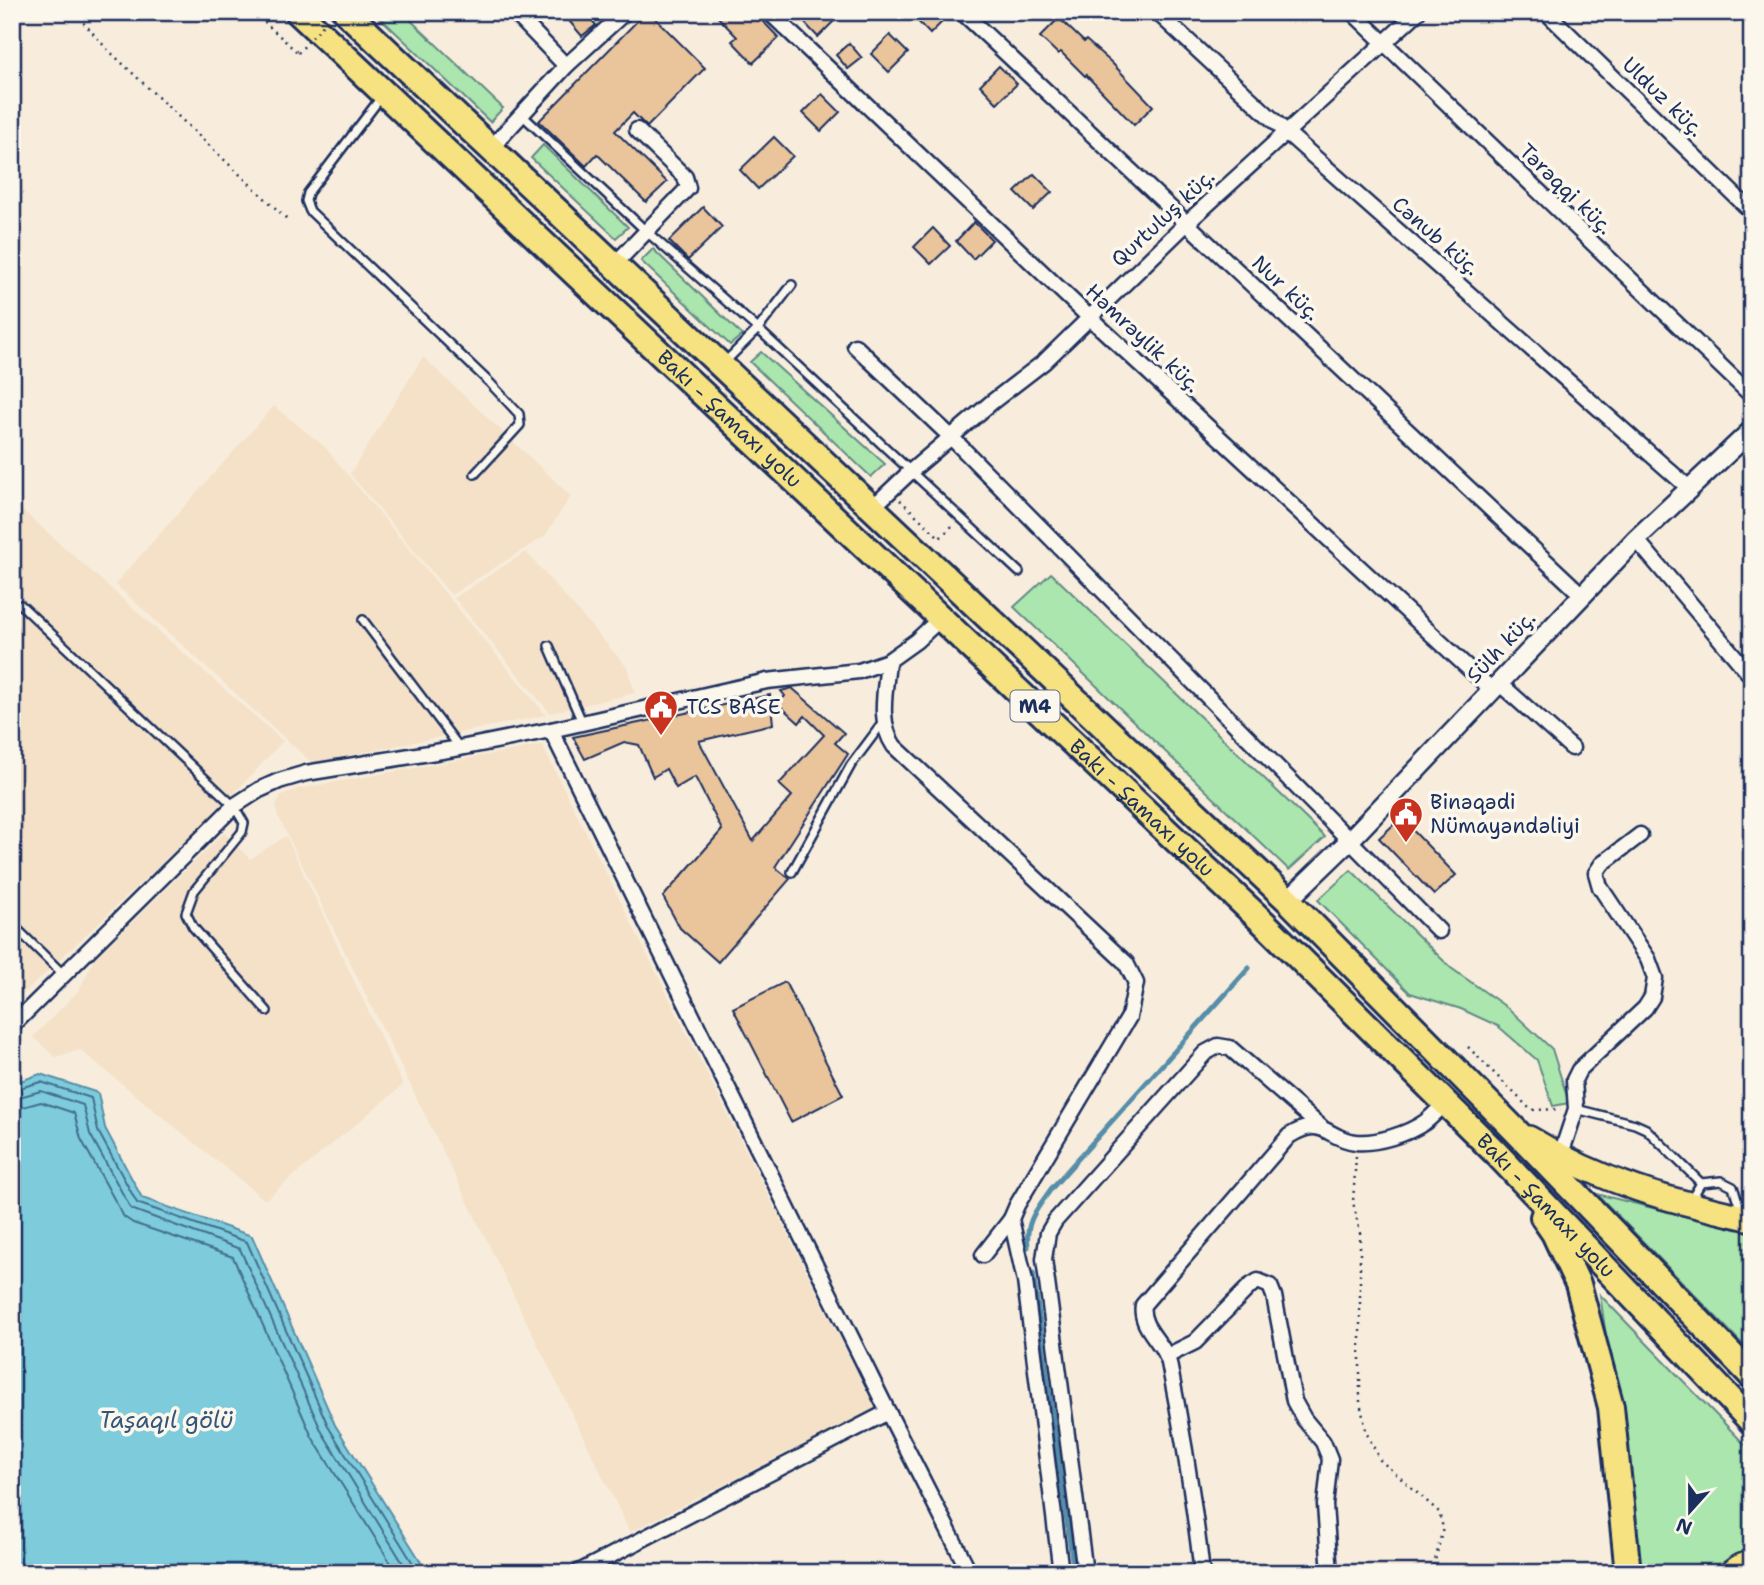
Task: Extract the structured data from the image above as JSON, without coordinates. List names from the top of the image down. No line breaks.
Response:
{"streets":{"highway":["Bakı - Şamaxı yolu","M4"],"street":["Ulduz küç.","Tərəqqi küç.","Qurtuluş küç.","Cənub küç.","Nur küç.","Həmrəylik küç.","Sülh küç."]},"crossings":[["Tərəqqi küç.","Qurtuluş küç."],["Qurtuluş küç.","Cənub küç."],["Qurtuluş küç.","Nur küç."],["Qurtuluş küç.","Həmrəylik küç."],["Qurtuluş küç.","Bakı - Şamaxı yolu"],["Cənub küç.","Sülh küç."],["Nur küç.","Sülh küç."],["Həmrəylik küç.","Sülh küç."],["Bakı - Şamaxı yolu","Sülh küç."]],"water":["Taşaqıl gölü"],"places":{"public building":["TCS BASE","Binəqədi Nümayəndəliyi"]},"north":"bottom"}
